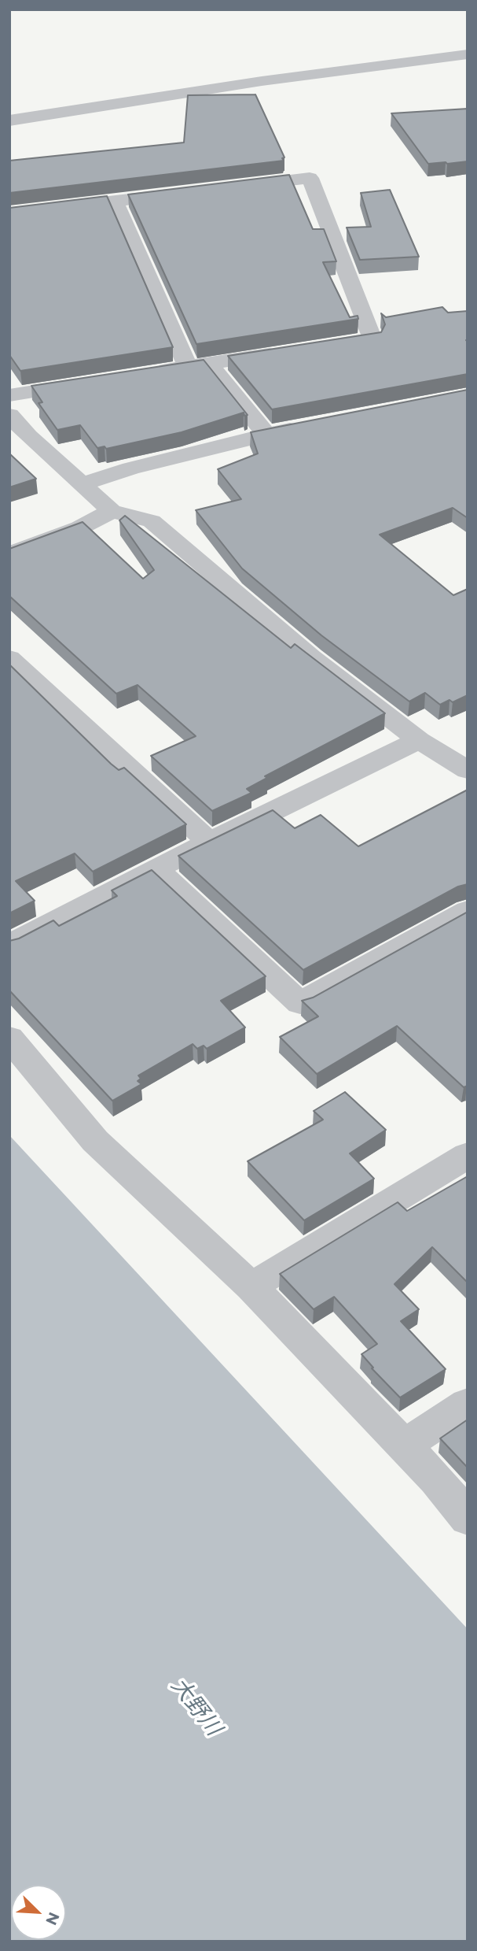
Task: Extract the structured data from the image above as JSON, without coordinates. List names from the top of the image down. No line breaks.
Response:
{"water":["大野川"],"north":"bottom right"}
